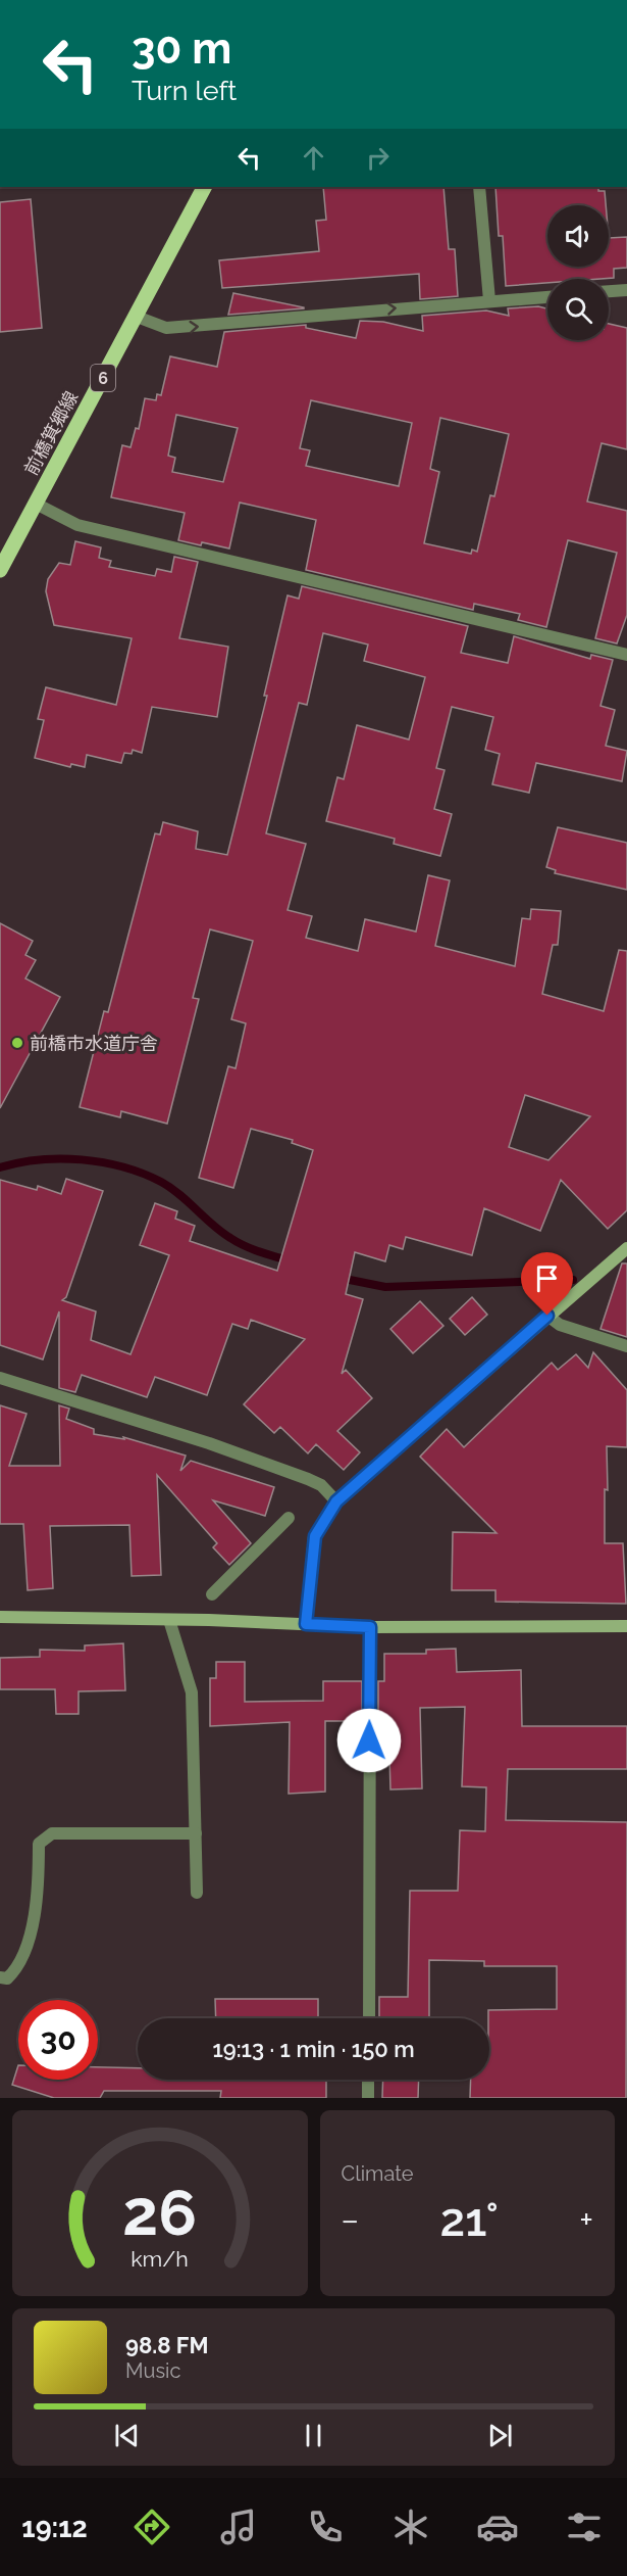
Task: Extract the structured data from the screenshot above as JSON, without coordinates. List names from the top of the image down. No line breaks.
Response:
{"streets":{"main road":["6","前橋箕郷線"]},"places":["前橋市水道庁舎"],"page":{"turn":["30 m","Turn left"],"limit":"30","trip":"19:13 · 1 min · 150 m","tile":"Climate","heat":["−","21°","+"],"song":["98.8 FM","Music"],"tabs":"19:12","gauge":["26","km/h"]}}
